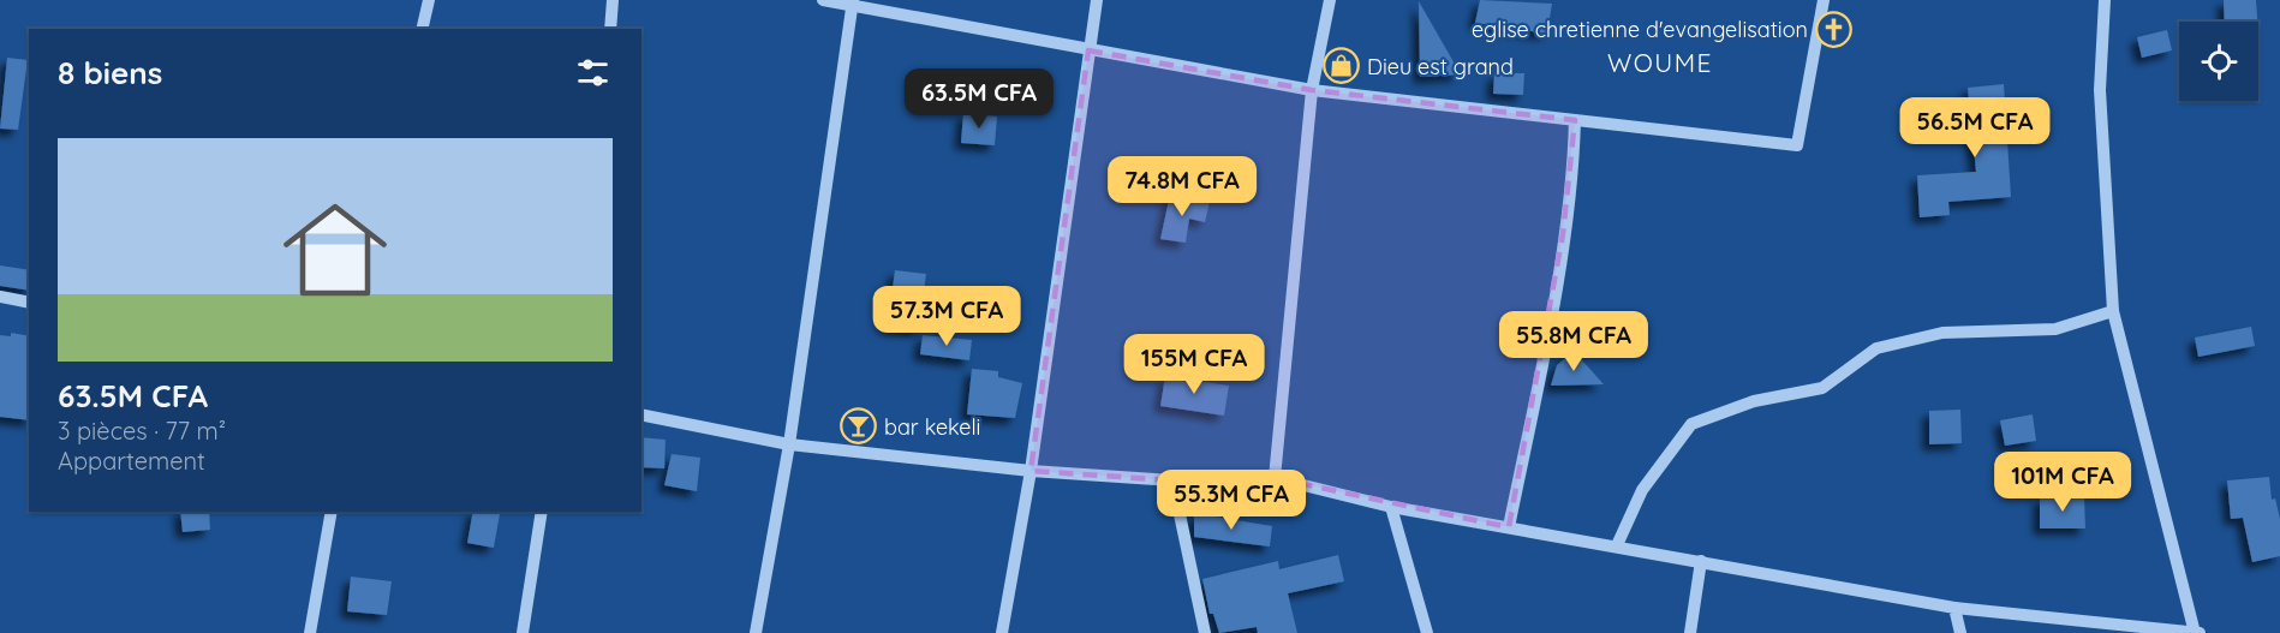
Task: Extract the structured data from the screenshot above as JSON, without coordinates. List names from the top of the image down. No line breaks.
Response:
{"districts":["WOUME"],"places":{"church":["eglise chretienne d'evangelisation"],"shop":["Dieu est grand"],"bar":["bar kekeli"]},"page":{"heading":"8 biens","price":["63.5M CFA","56.5M CFA","74.8M CFA","57.3M CFA","55.8M CFA","155M CFA","101M CFA","55.3M CFA"],"list":[{"name":"63.5M CFA","note":"3 pièces · 77 m² · Appartement"}]}}
